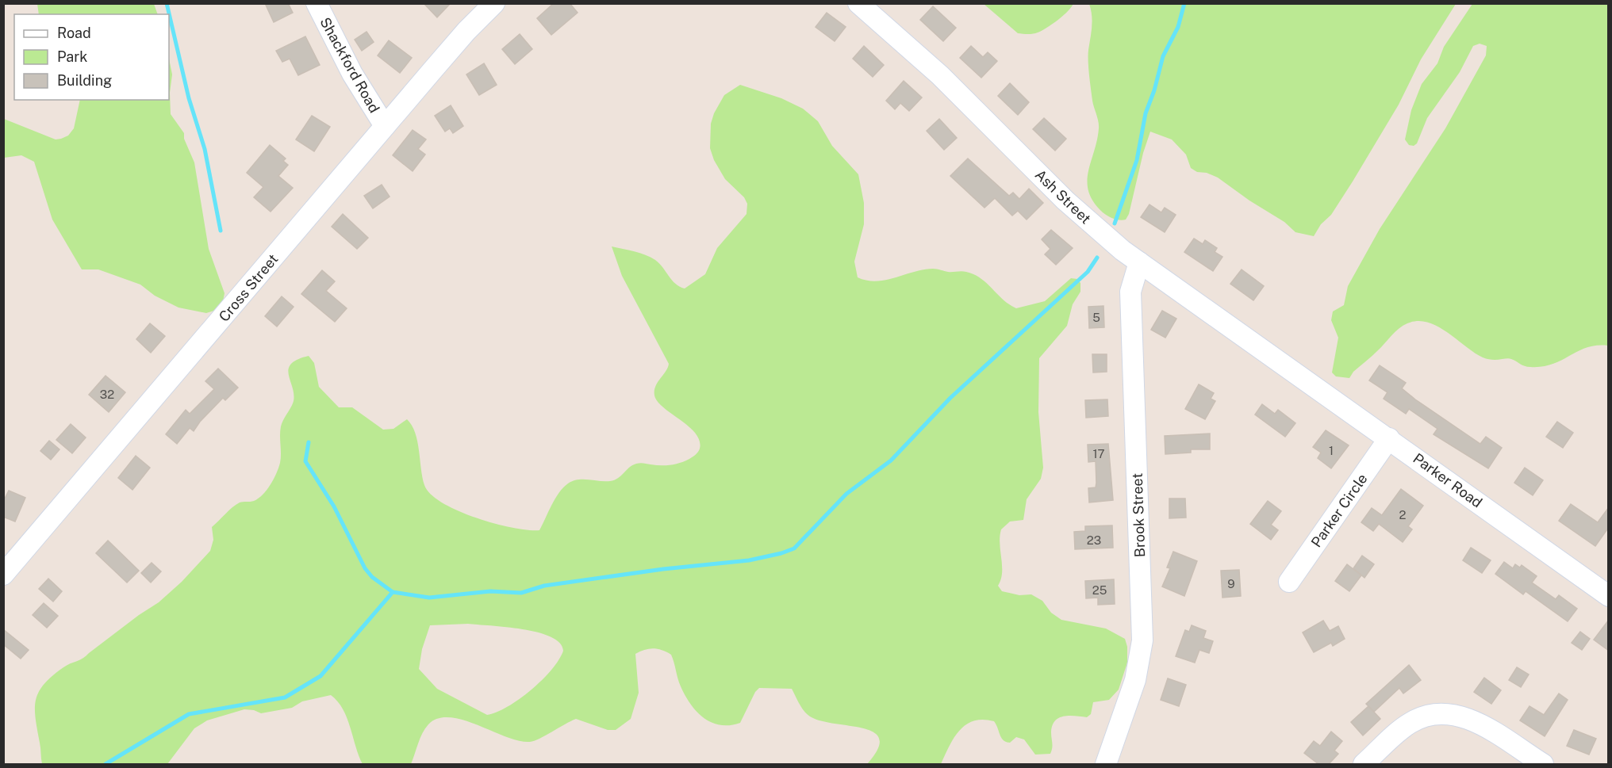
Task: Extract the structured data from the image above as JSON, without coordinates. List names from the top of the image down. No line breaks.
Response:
{"streets":{"street":["Shackford Road","Ash Street","Cross Street","Parker Road","Parker Circle","Brook Street"]},"crossings":[["Shackford Road","Cross Street"],["Ash Street","Parker Road"],["Ash Street","Brook Street"],["Parker Road","Parker Circle"]],"house_numbers":["5","32","1","17","2","23","9","25"],"legend":["Road","Park","Building"]}
